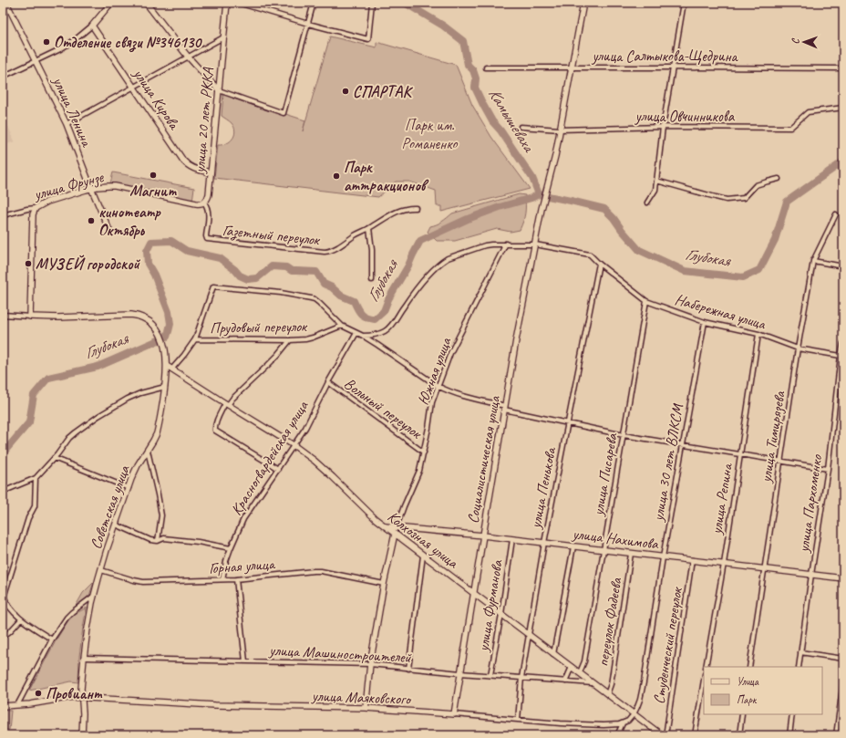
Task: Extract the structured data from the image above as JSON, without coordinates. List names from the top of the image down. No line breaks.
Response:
{"streets":{"street":["улица Салтыкова-Щедрина","улица Кирова","улица Ленина","улица Овчинникова","улица 20 лет РККА","улица Фрунзе","Газетный переулок","Набережная улица","Прудовый переулок","Южная улица","Вольный переулок","улица Тимирязева","Красногвардейская улица","Социалистическая улица","улица 30 лет ВЛКСМ","улица Писарева","улица Пенькова","улица Репина","улица Пархоменко","Советская улица","улица Нахимова","Колхозная улица","Горная улица","улица Фурманова","переулок Фадеева","Студенческий переулок","улица Машиностроителей","улица Маяковского"]},"crossings":[["улица Салтыкова-Щедрина","Социалистическая улица"],["улица Кирова","улица 20 лет РККА"],["улица Ленина","улица Фрунзе"],["улица Овчинникова","Социалистическая улица"],["улица 20 лет РККА","улица Фрунзе"],["улица 20 лет РККА","Газетный переулок"],["Набережная улица","Южная улица"],["Набережная улица","улица Тимирязева"],["Набережная улица","Социалистическая улица"],["Набережная улица","улица 30 лет ВЛКСМ"],["Набережная улица","улица Писарева"],["Набережная улица","улица Пенькова"],["Набережная улица","улица Репина"],["Набережная улица","улица Пархоменко"],["Южная улица","Вольный переулок"],["Южная улица","улица Нахимова"],["Южная улица","Колхозная улица"],["Вольный переулок","Красногвардейская улица"],["улица Тимирязева","улица Нахимова"],["Красногвардейская улица","Колхозная улица"],["Красногвардейская улица","Горная улица"],["Социалистическая улица","улица Нахимова"],["Социалистическая улица","Колхозная улица"],["Социалистическая улица","улица Машиностроителей"],["Социалистическая улица","улица Маяковского"],["улица 30 лет ВЛКСМ","улица Нахимова"],["улица 30 лет ВЛКСМ","Колхозная улица"],["улица Писарева","улица Нахимова"],["улица Писарева","Колхозная улица"],["улица Пенькова","улица Нахимова"],["улица Пенькова","Колхозная улица"],["улица Пенькова","улица Машиностроителей"],["улица Пенькова","улица Маяковского"],["улица Репина","улица Нахимова"],["улица Пархоменко","улица Нахимова"],["Советская улица","Колхозная улица"],["Советская улица","Горная улица"],["Советская улица","улица Машиностроителей"],["Советская улица","улица Маяковского"],["улица Нахимова","Колхозная улица"],["улица Нахимова","улица Фурманова"],["улица Нахимова","переулок Фадеева"],["улица Нахимова","Студенческий переулок"],["Колхозная улица","улица Фурманова"],["Колхозная улица","переулок Фадеева"],["Колхозная улица","Студенческий переулок"],["Колхозная улица","улица Машиностроителей"],["улица Фурманова","улица Машиностроителей"]],"water":["Камышеваха","Глубокая"],"parks":["Парк им. Романенко"],"places":["Отделение связи №346130","СПАРТАК","Магнит","Парк аттракционов","кинотеатр Октябрь","МУЗЕЙ городской","Провиант"],"legend":["Улица","Парк"],"north":"left"}
